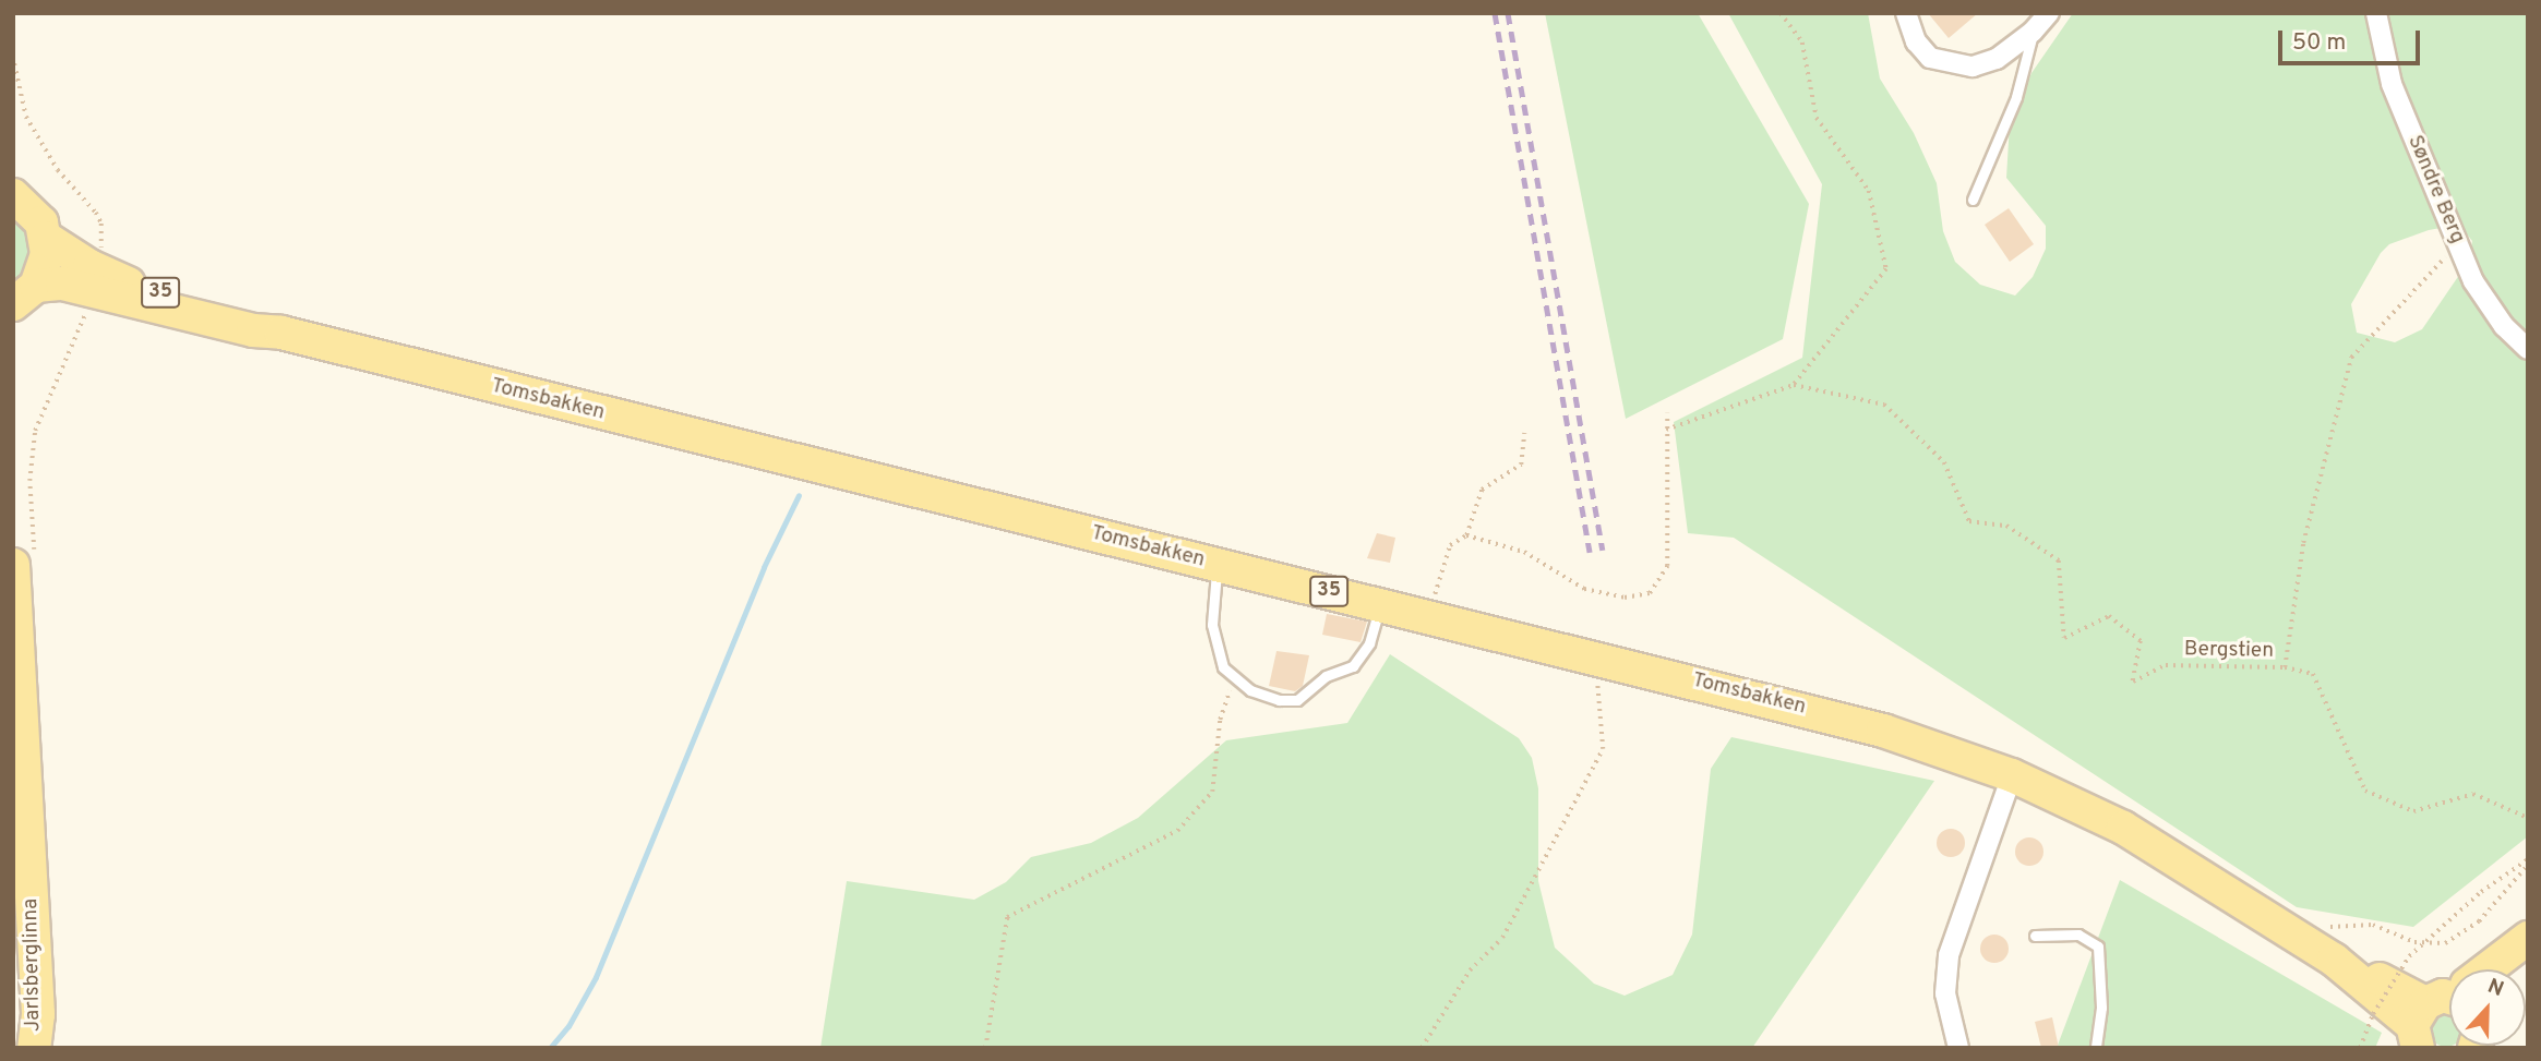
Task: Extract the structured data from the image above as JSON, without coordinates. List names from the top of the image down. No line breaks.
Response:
{"streets":{"main road":["35","Tomsbakken","Jarlsberglinna"],"street":["Søndre Berg"],"path":["Bergstien"]},"crossings":[["Søndre Berg","Bergstien"],["35","Tomsbakken"]],"scale_bar":"50 m","north":"top"}
